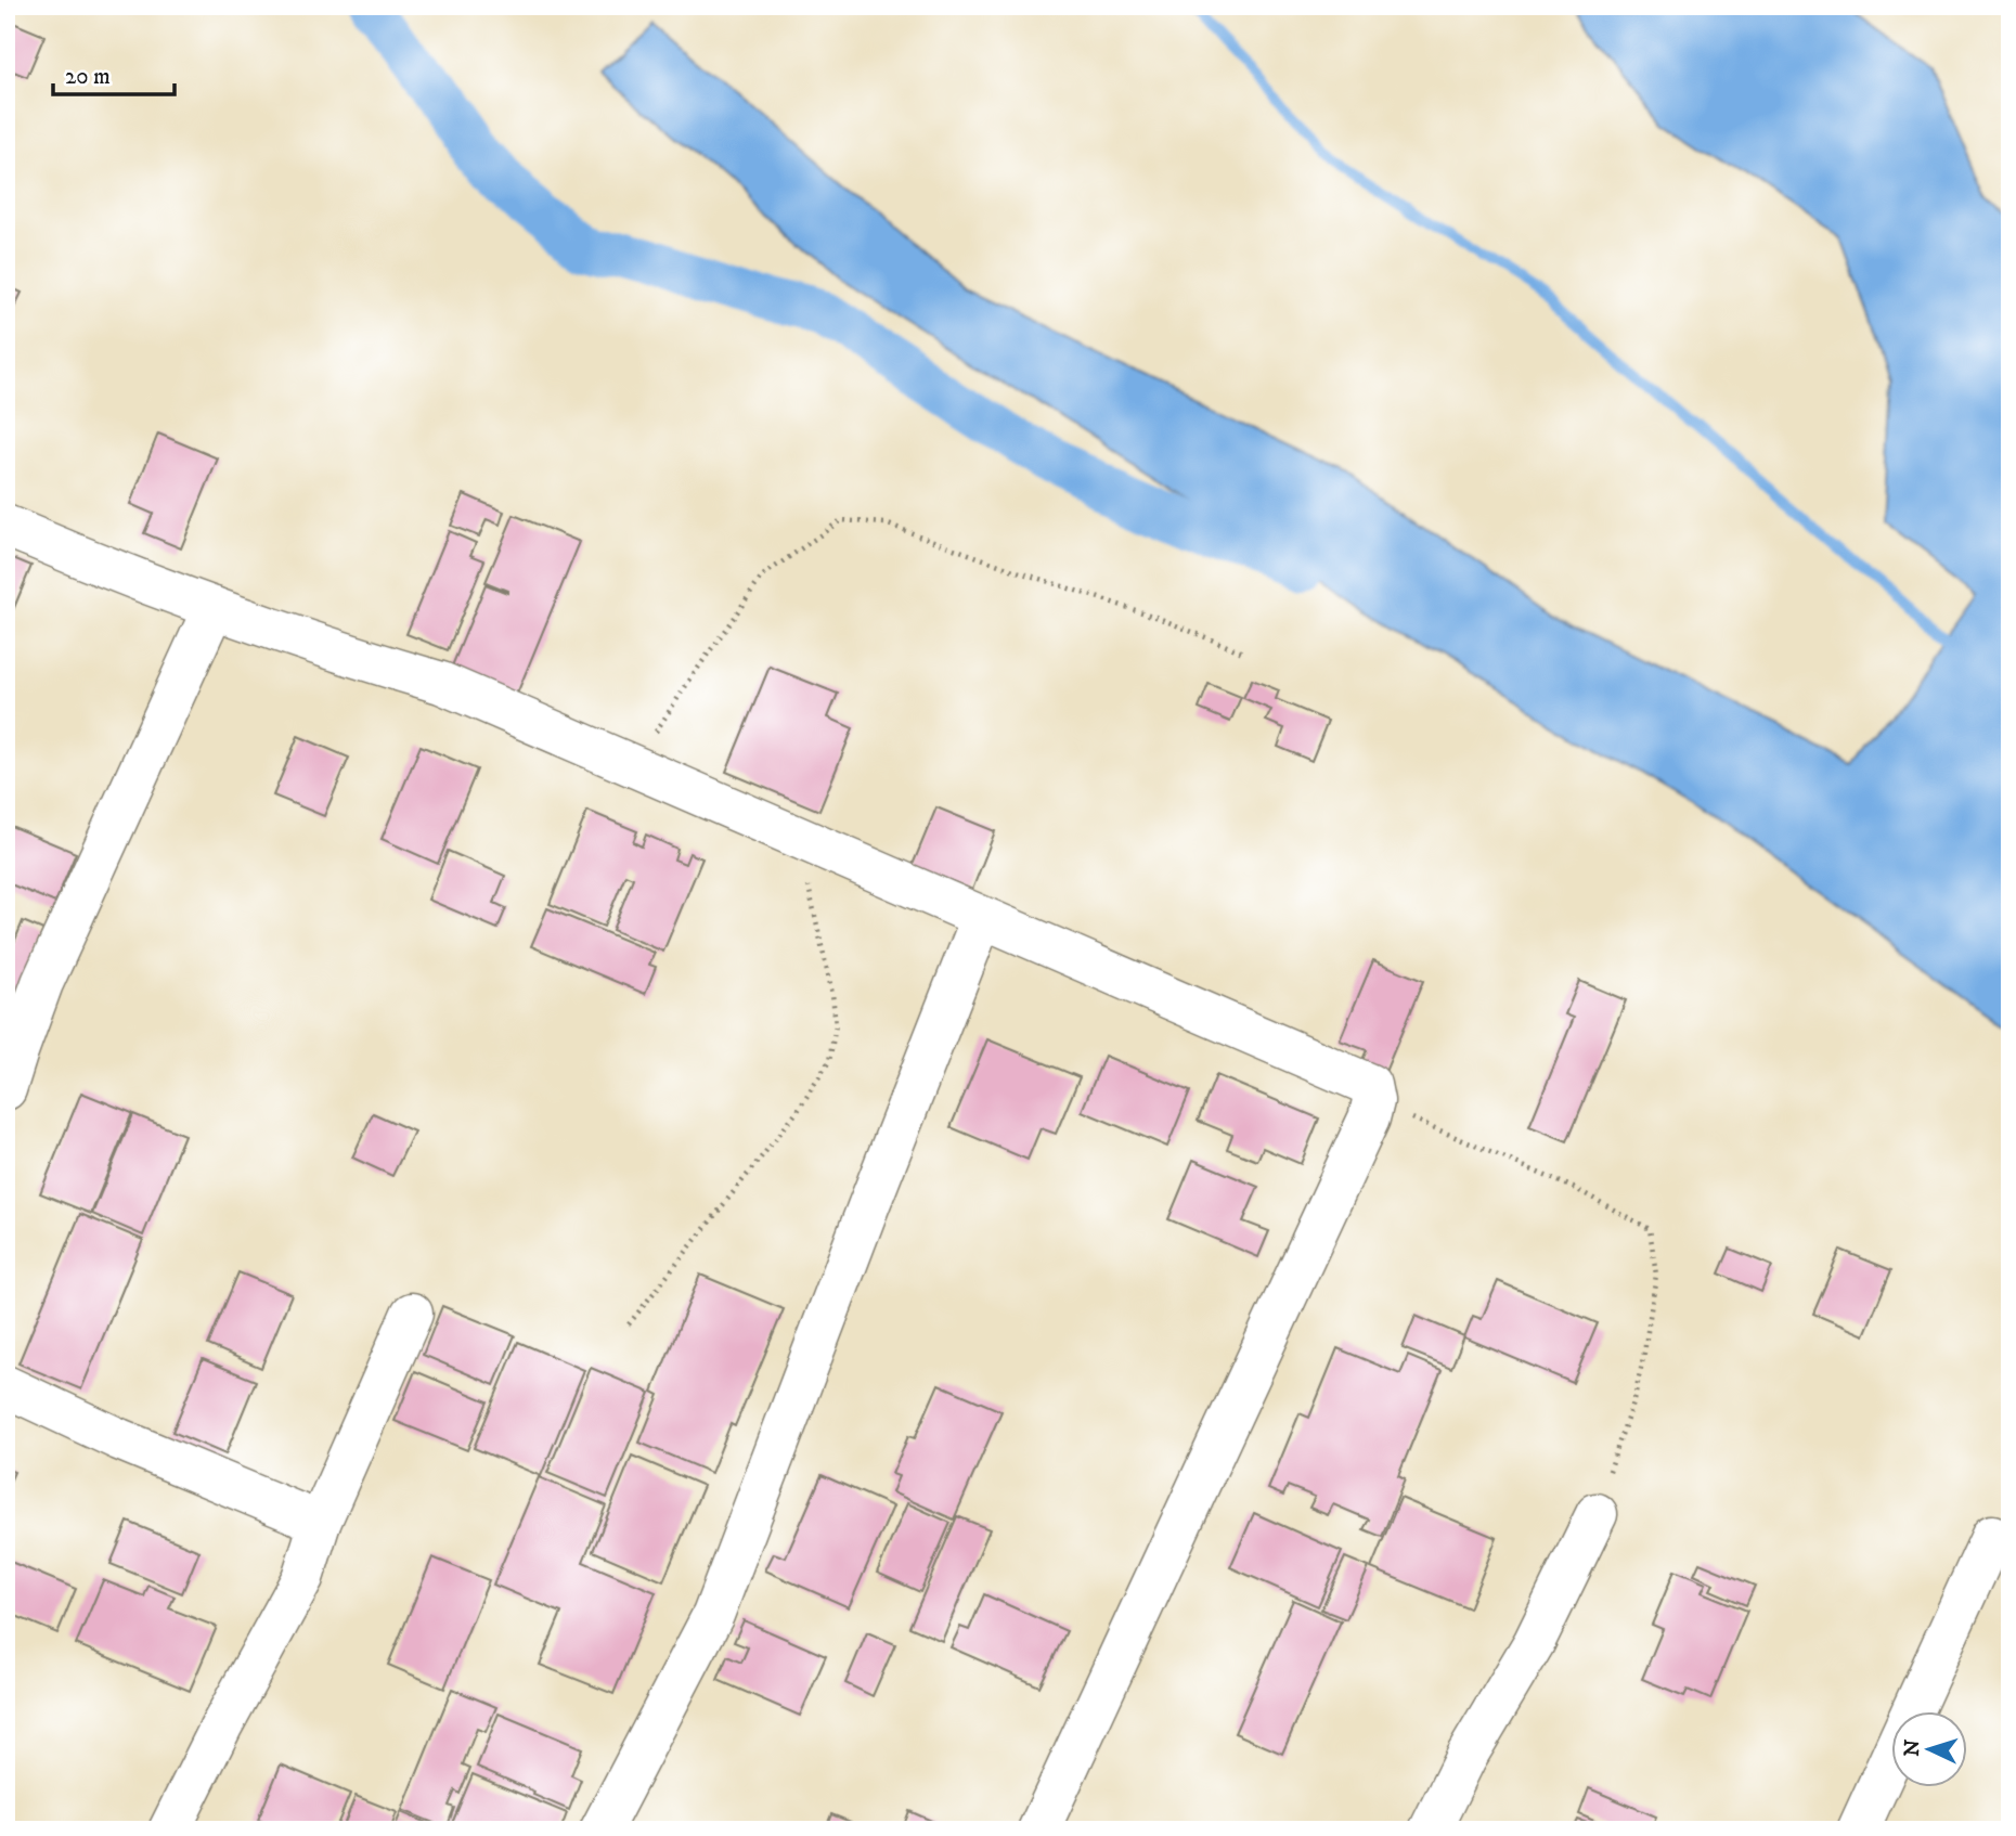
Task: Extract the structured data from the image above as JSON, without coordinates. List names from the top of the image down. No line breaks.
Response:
{"scale_bar":"20 m","north":"left"}
